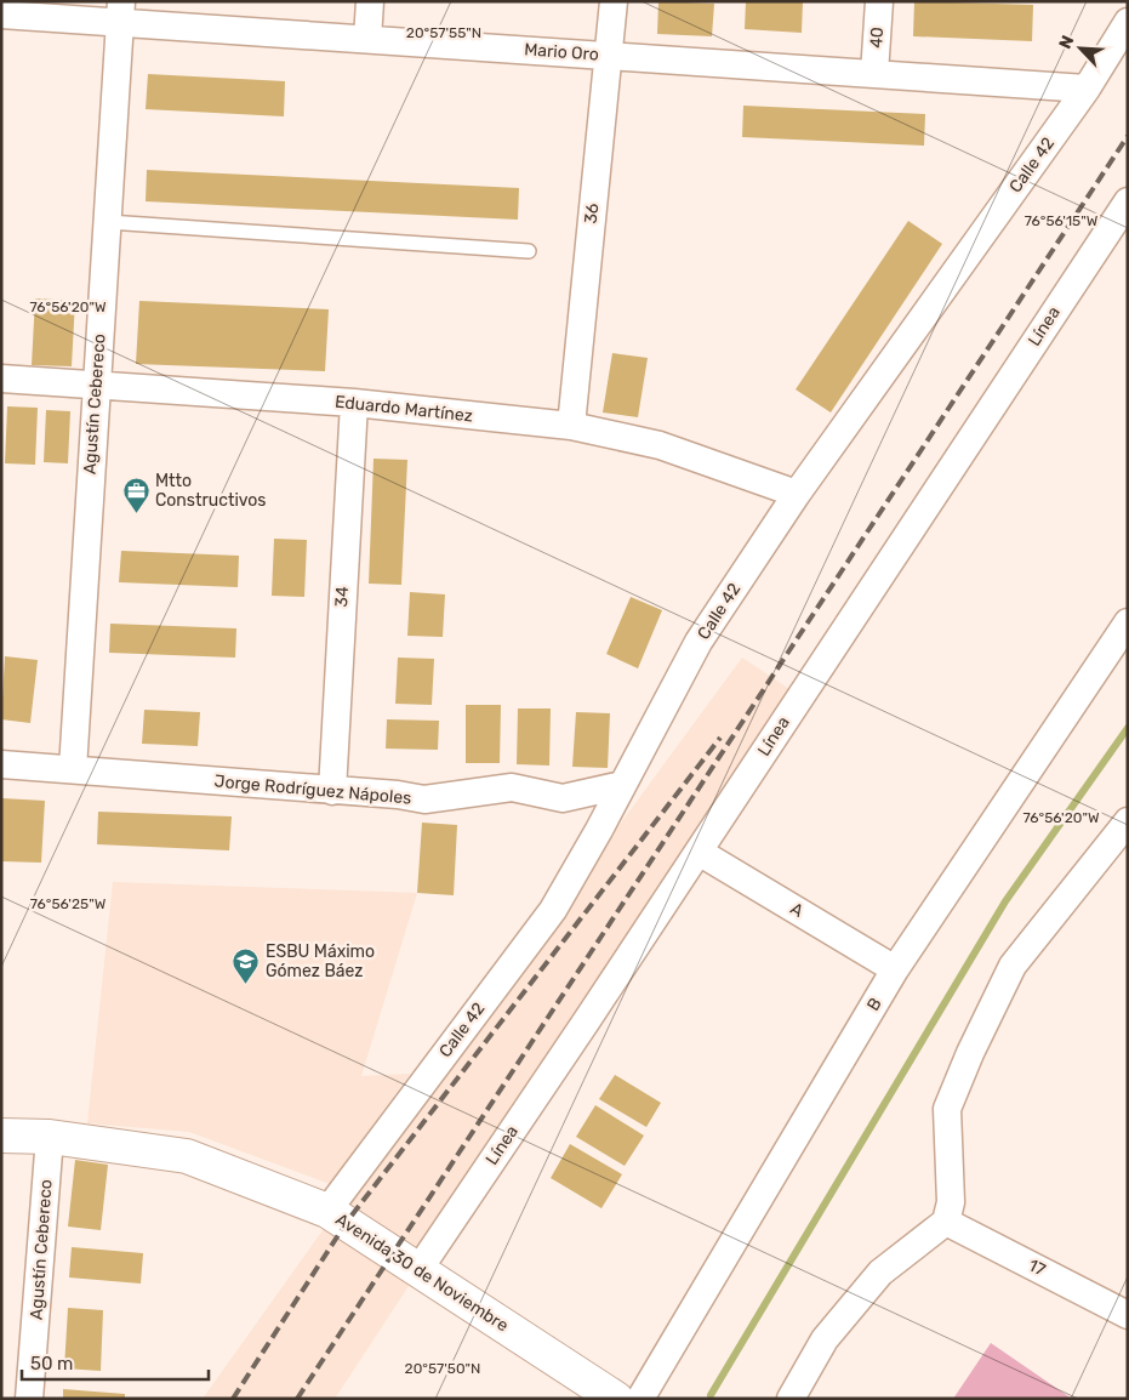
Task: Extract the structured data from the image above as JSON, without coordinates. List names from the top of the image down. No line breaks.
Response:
{"streets":{"main road":["Avenida 30 de Noviembre"],"street":["40","Mario Oro","Calle 42","36","Línea","Agustín Cebereco","Eduardo Martínez","34","Jorge Rodríguez Nápoles","A","B","17"]},"crossings":[["40","Mario Oro"],["Mario Oro","Calle 42"],["Mario Oro","36"],["Mario Oro","Agustín Cebereco"],["Calle 42","Eduardo Martínez"],["Calle 42","Jorge Rodríguez Nápoles"],["Calle 42","Avenida 30 de Noviembre"],["36","Eduardo Martínez"],["Línea","A"],["Línea","Avenida 30 de Noviembre"],["Agustín Cebereco","Eduardo Martínez"],["Agustín Cebereco","Jorge Rodríguez Nápoles"],["Agustín Cebereco","Avenida 30 de Noviembre"],["Eduardo Martínez","34"],["34","Jorge Rodríguez Nápoles"],["A","B"]],"places":{"office":["Mtto Constructivos"],"school or university":["ESBU Máximo Gómez Báez"]},"scale_bar":"50 m","north":"top left","coordinates":["20°57'55\"N","76°56'15\"W","76°56'20\"W","76°56'25\"W","20°57'50\"N"]}
